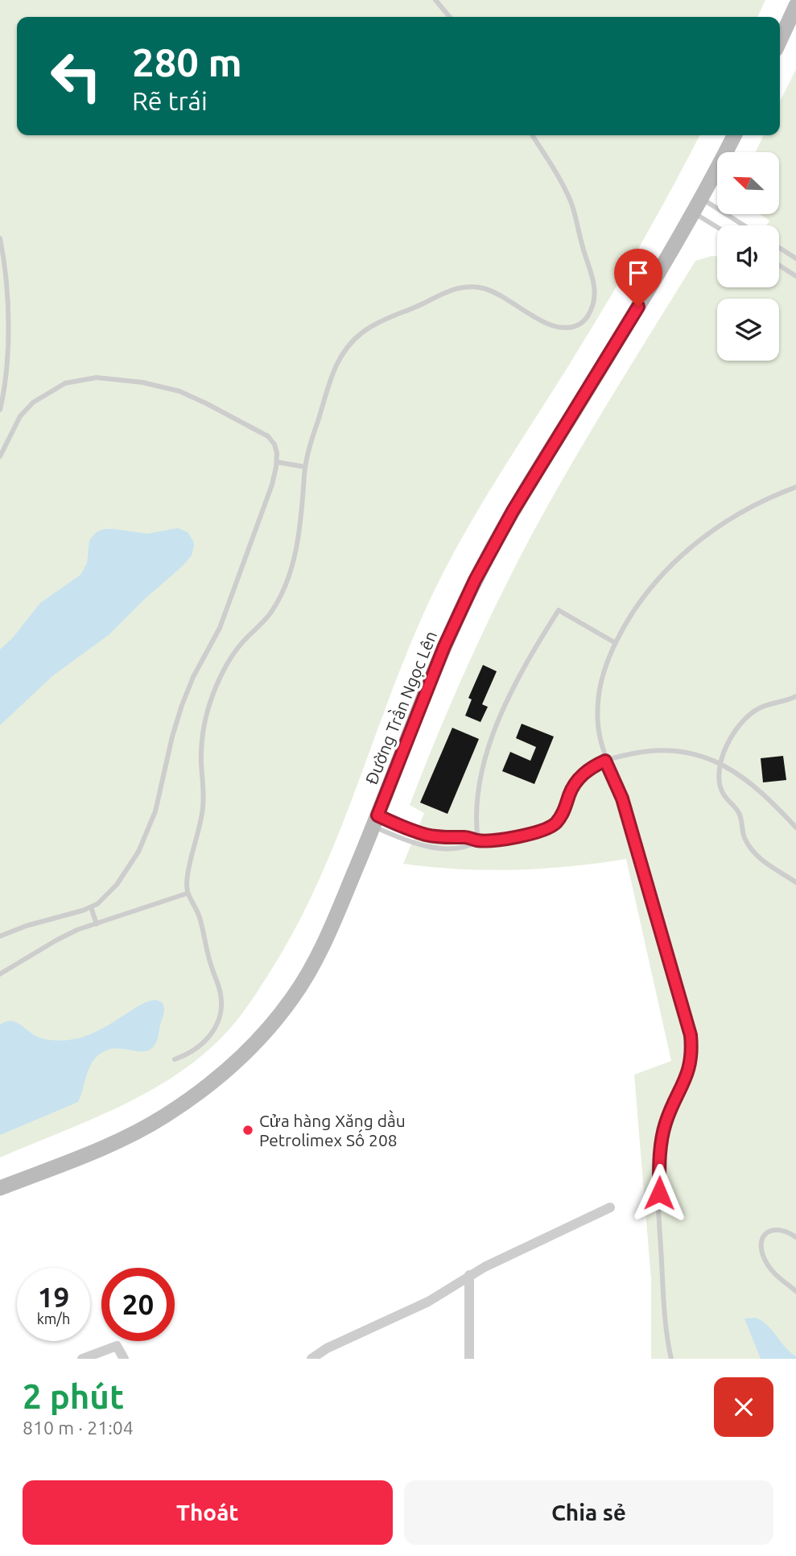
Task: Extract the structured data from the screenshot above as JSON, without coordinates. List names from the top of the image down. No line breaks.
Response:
{"streets":{"street":["Đường Trần Ngọc Lên"]},"places":["Cửa hàng Xăng dầu Petrolimex Số 208"],"north":"top left","page":{"turn":["280 m","Rẽ trái"],"speed":"19 km/h","limit":"20","heading":["2 phút","810 m · 21:04"],"buttons":["Thoát","Chia sẻ"]}}
